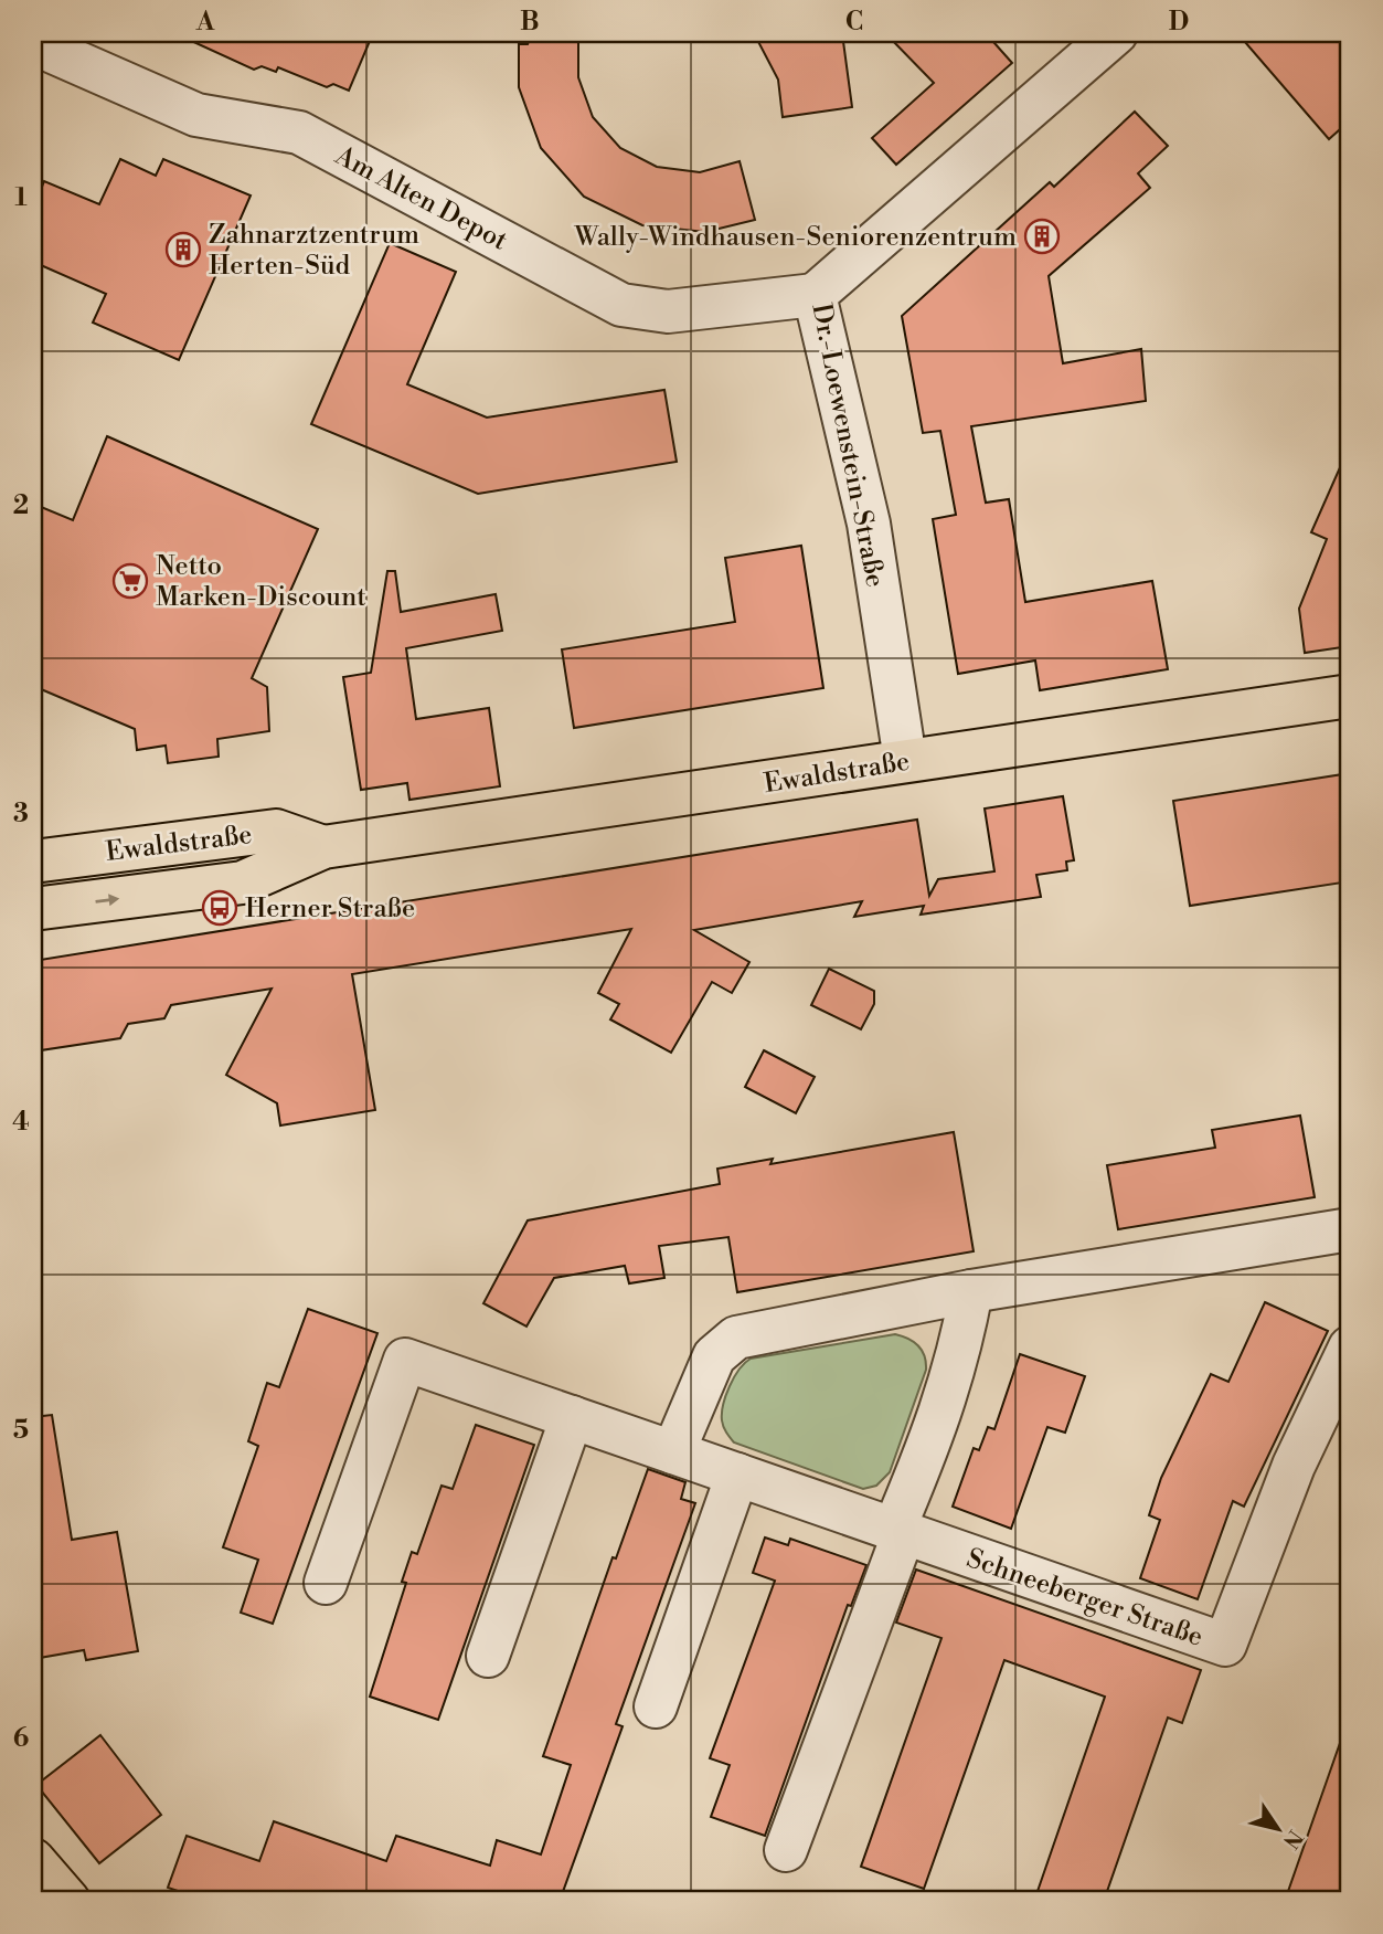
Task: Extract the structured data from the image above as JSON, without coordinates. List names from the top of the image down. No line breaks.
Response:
{"streets":{"main road":["Ewaldstraße"],"street":["Am Alten Depot","Dr.-Loewenstein-Straße","Schneeberger Straße"]},"crossings":[["Am Alten Depot","Dr.-Loewenstein-Straße"],["Dr.-Loewenstein-Straße","Ewaldstraße"]],"places":{"building":["Wally-Windhausen-Seniorenzentrum","Zahnarztzentrum Herten-Süd"],"supermarket":["Netto Marken-Discount"],"bus stop":["Herner Straße"]},"north":"bottom right","grid":{"columns":["A","B","C","D"],"rows":["1","2","3","4","5","6"]}}
